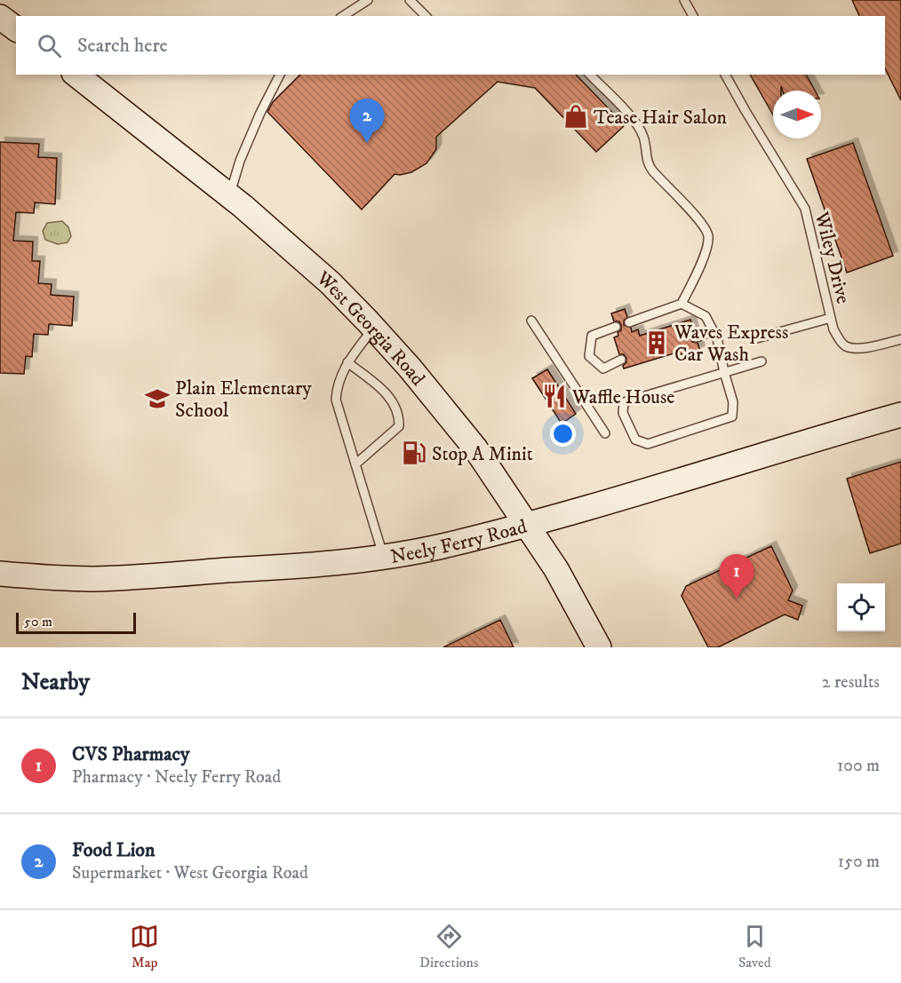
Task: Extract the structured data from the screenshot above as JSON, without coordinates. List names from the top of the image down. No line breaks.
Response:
{"streets":{"street":["West Georgia Road","Neely Ferry Road"],"lane":["Wiley Drive"]},"crossings":[["West Georgia Road","Neely Ferry Road"]],"places":{"shop":["Tease Hair Salon"],"building":["Waves Express Car Wash"],"restaurant":["Waffle House"],"school or university":["Plain Elementary School"],"fuel station":["Stop A Minit"]},"scale_bar":"50 m","north":"right","page":{"search":"Search here","pins":["2","1"],"scale":"50 m","heading":["Nearby","2 results"],"list":[{"mark":"1","name":"CVS Pharmacy","note":"Pharmacy · Neely Ferry Road","value":"100 m"},{"mark":"2","name":"Food Lion","note":"Supermarket · West Georgia Road","value":"150 m"}],"nav":["Map","Directions","Saved"]}}
